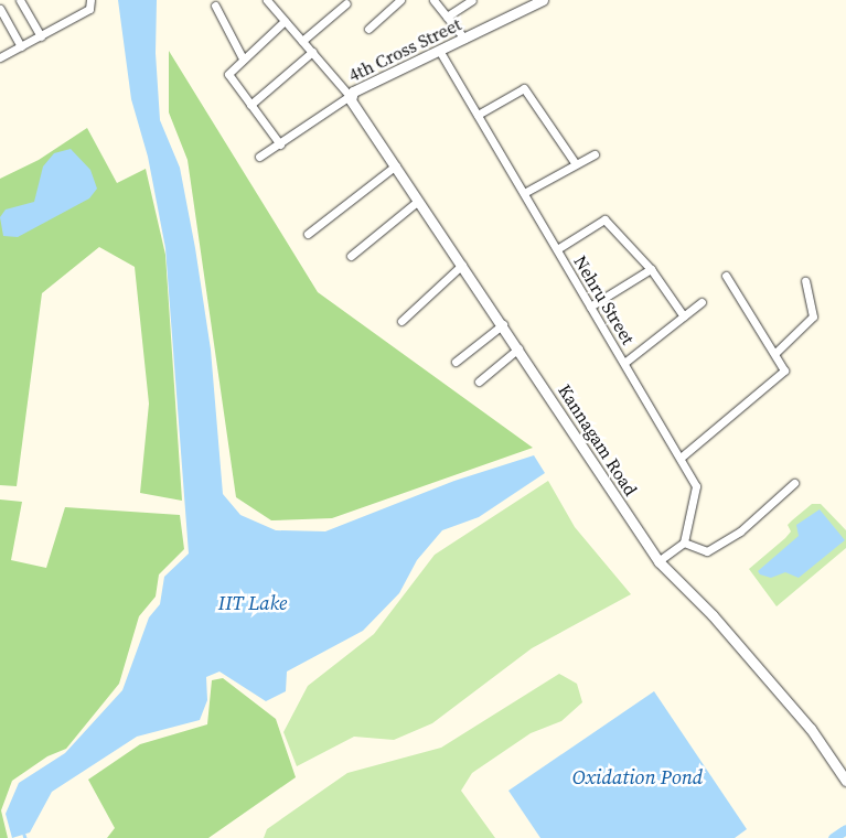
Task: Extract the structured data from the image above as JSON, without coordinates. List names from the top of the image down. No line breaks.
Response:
{"streets":{"street":["4th Cross Street","Nehru Street","Kannagam Road"]},"crossings":[["4th Cross Street","Nehru Street"],["4th Cross Street","Kannagam Road"]],"water":["IIT Lake","Oxidation Pond"]}
